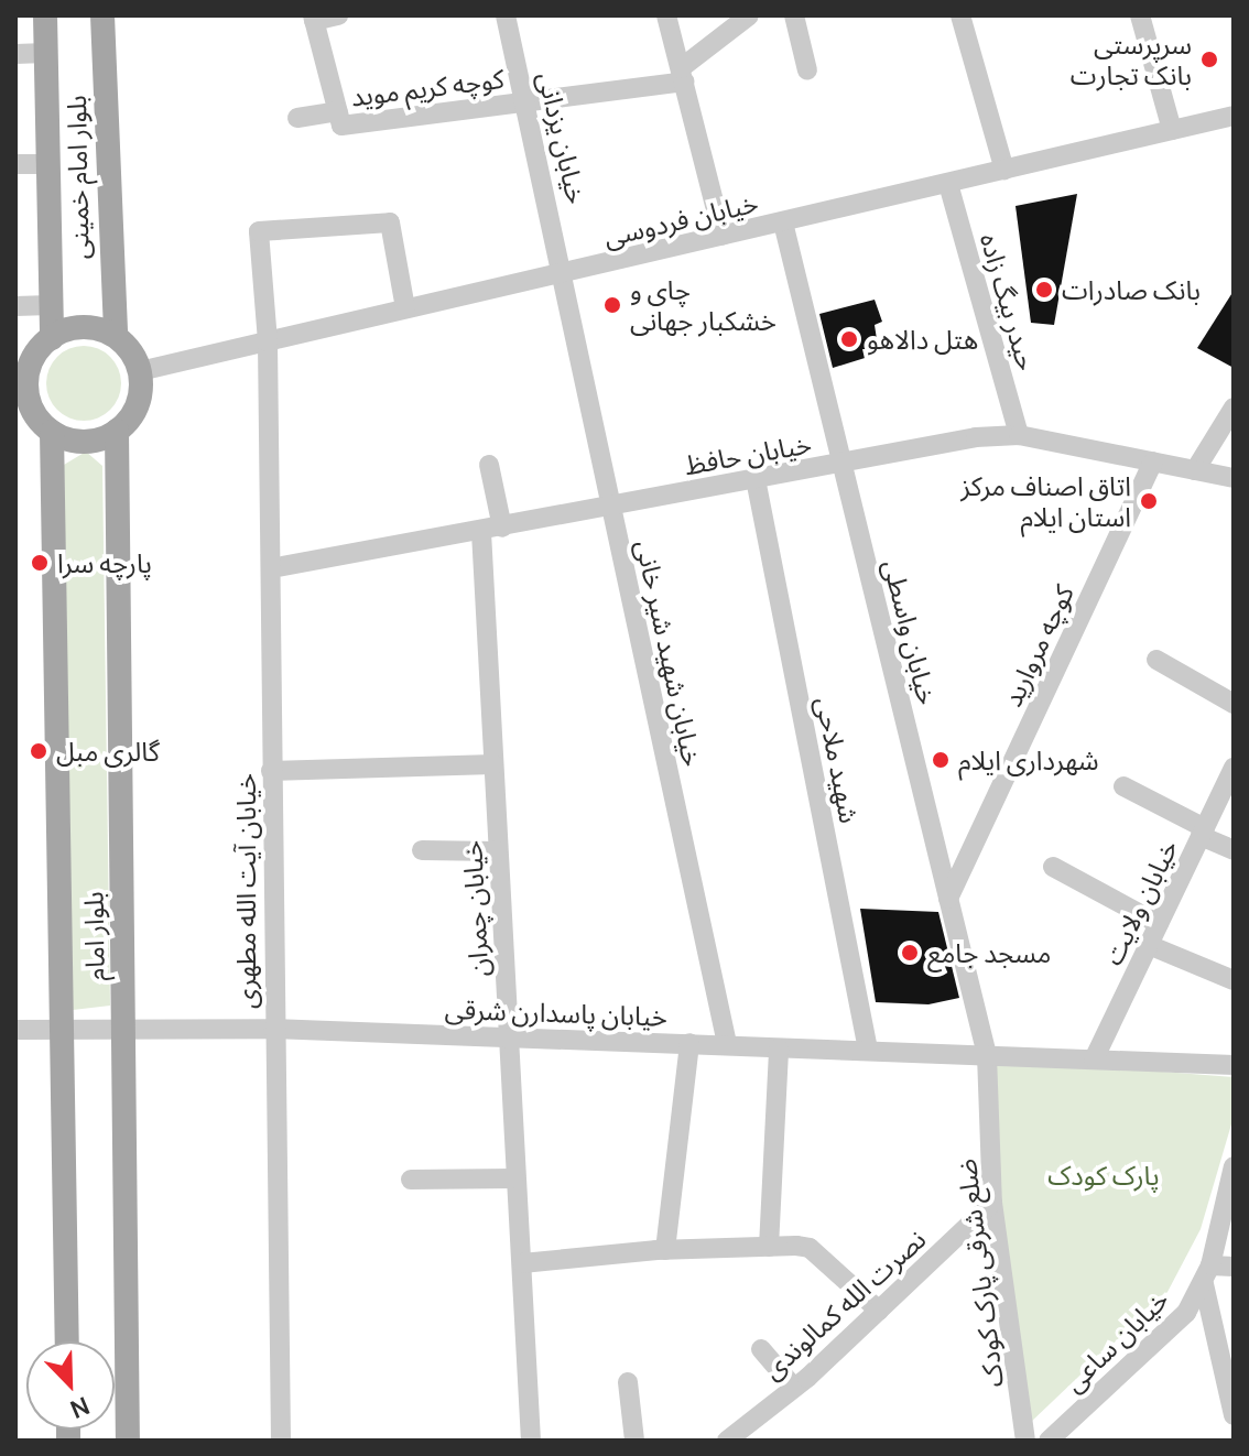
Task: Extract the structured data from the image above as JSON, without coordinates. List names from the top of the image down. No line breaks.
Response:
{"streets":{"main road":["بلوار امام خمینی","بلوار امام"],"street":["کوچه کریم موید","خیابان یزدانی","خیابان فردوسی","حیدر بیگ زاده","خیابان حافظ","خیابان واسطی","کوچه مروارید","خیابان شهید شیر خانی","شهید ملاحی","خیابان آیت الله مطهری","خیابان ولایت","خیابان چمران","خیابان پاسدارن شرقی","ضلع شرقی پارک کودک","نصرت الله کمالوندی","خیابان ساعی"]},"crossings":[["کوچه کریم موید","خیابان یزدانی"],["خیابان یزدانی","خیابان فردوسی"],["خیابان یزدانی","خیابان شهید شیر خانی"],["بلوار امام خمینی","خیابان فردوسی"],["بلوار امام خمینی","بلوار امام"],["خیابان فردوسی","حیدر بیگ زاده"],["خیابان فردوسی","خیابان واسطی"],["خیابان فردوسی","خیابان شهید شیر خانی"],["خیابان فردوسی","خیابان آیت الله مطهری"],["خیابان فردوسی","بلوار امام"],["حیدر بیگ زاده","خیابان حافظ"],["خیابان حافظ","خیابان واسطی"],["خیابان حافظ","کوچه مروارید"],["خیابان حافظ","خیابان شهید شیر خانی"],["خیابان حافظ","شهید ملاحی"],["خیابان حافظ","خیابان آیت الله مطهری"],["خیابان حافظ","خیابان چمران"],["خیابان واسطی","کوچه مروارید"],["خیابان واسطی","خیابان پاسدارن شرقی"],["خیابان واسطی","ضلع شرقی پارک کودک"],["خیابان شهید شیر خانی","خیابان پاسدارن شرقی"],["شهید ملاحی","خیابان پاسدارن شرقی"],["خیابان آیت الله مطهری","خیابان پاسدارن شرقی"],["خیابان ولایت","خیابان پاسدارن شرقی"],["خیابان چمران","خیابان پاسدارن شرقی"],["بلوار امام","خیابان پاسدارن شرقی"],["خیابان پاسدارن شرقی","ضلع شرقی پارک کودک"],["ضلع شرقی پارک کودک","نصرت الله کمالوندی"]],"parks":["پارک کودک"],"places":["سرپرستی بانک تجارت","بانک صادرات","چای و خشکبار جهانی","هتل دالاهو","اتاق اصناف مرکز استان ایلام","پارچه سرا","گالری مبل","شهرداری ایلام","مسجد جامع"],"north":"bottom right"}
